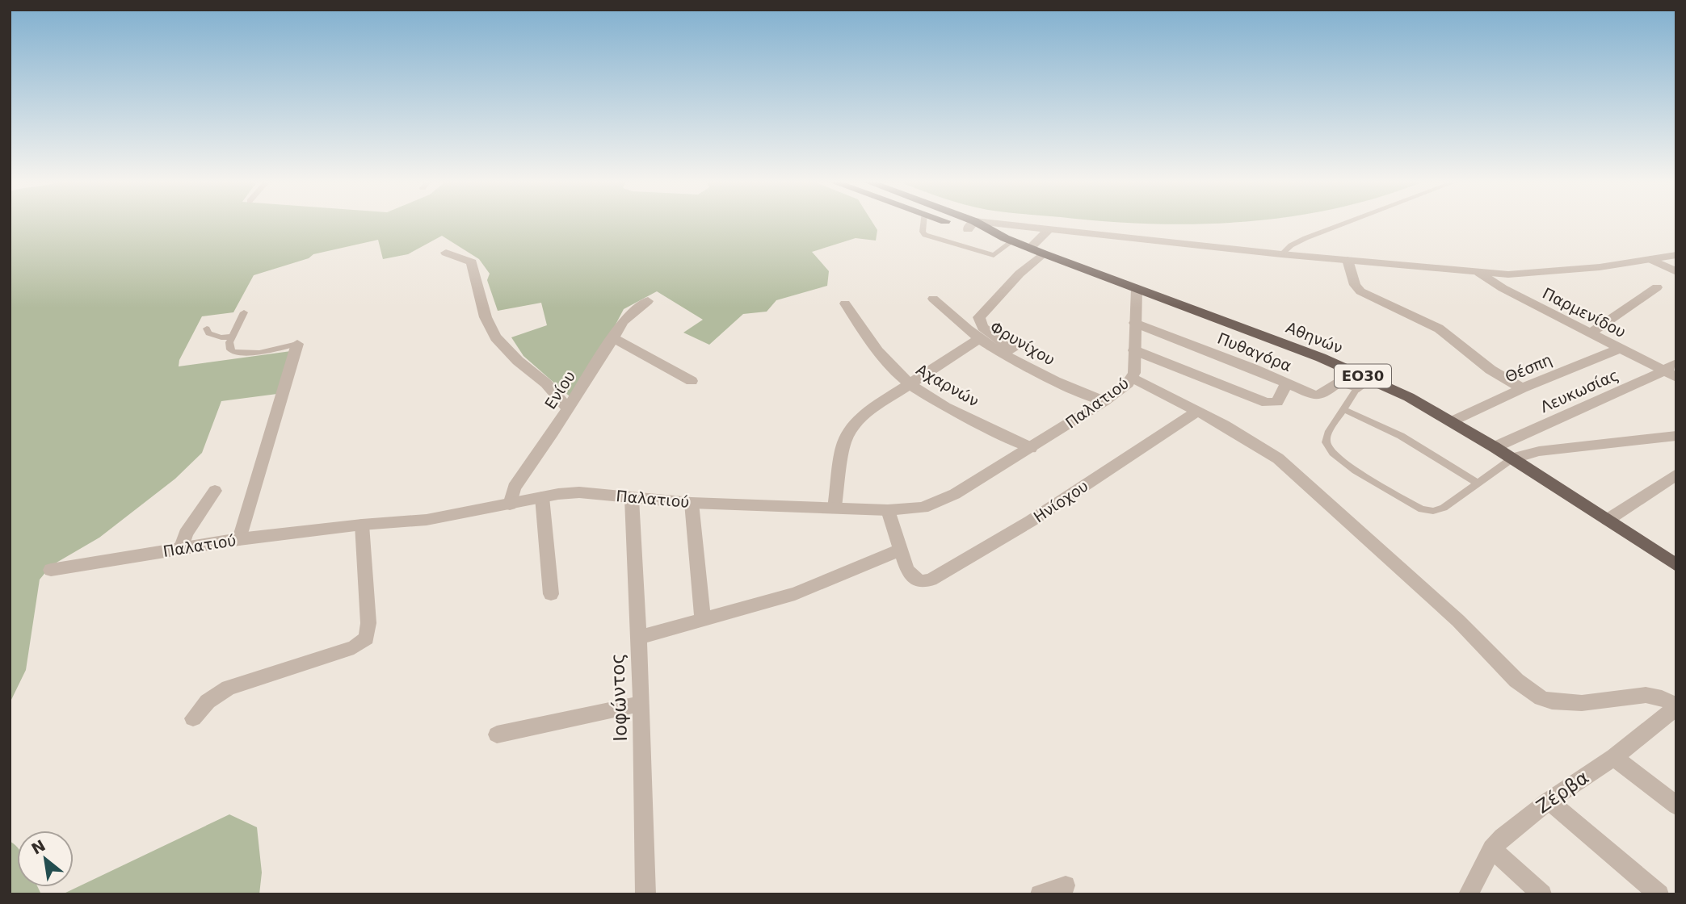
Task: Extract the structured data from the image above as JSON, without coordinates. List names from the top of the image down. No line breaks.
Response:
{"streets":{"main road":["Αθηνών","ΕΟ30"],"street":["Παρμενίδου","Φρυνίχου","Πυθαγόρα","Θέσπη","Αχαρνών","Ενίου","Λευκωσίας","Παλατιού","Ηνίοχου","Ιοφώντος","Ζέρβα"]},"crossings":[["Παρμενίδου","Θέσπη"],["Παρμενίδου","Λευκωσίας"],["Αθηνών","Πυθαγόρα"],["Αθηνών","Θέσπη"],["Αθηνών","Λευκωσίας"],["Αθηνών","Παλατιού"],["Φρυνίχου","Παλατιού"],["Πυθαγόρα","Παλατιού"],["Αχαρνών","Παλατιού"],["Ενίου","Παλατιού"],["Παλατιού","Ιοφώντος"]],"north":"top left"}
